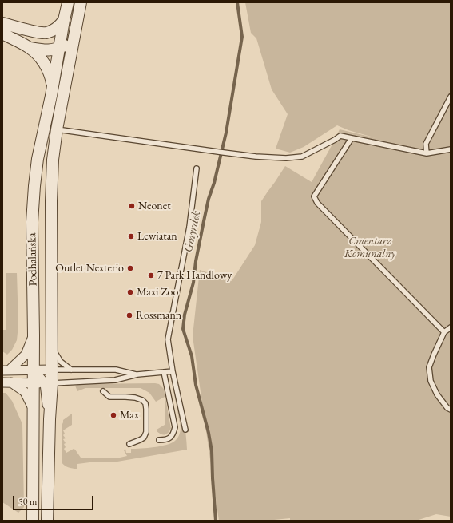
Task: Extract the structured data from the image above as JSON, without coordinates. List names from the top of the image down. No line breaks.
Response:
{"streets":{"street":["Podhalańska"]},"water":["Gmyrdek"],"parks":["Cmentarz Komunalny"],"places":["Neonet","Lewiatan","Outlet Nexterio","7 Park Handlowy","Maxi Zoo","Rossmann","Max"],"scale_bar":"50 m"}
